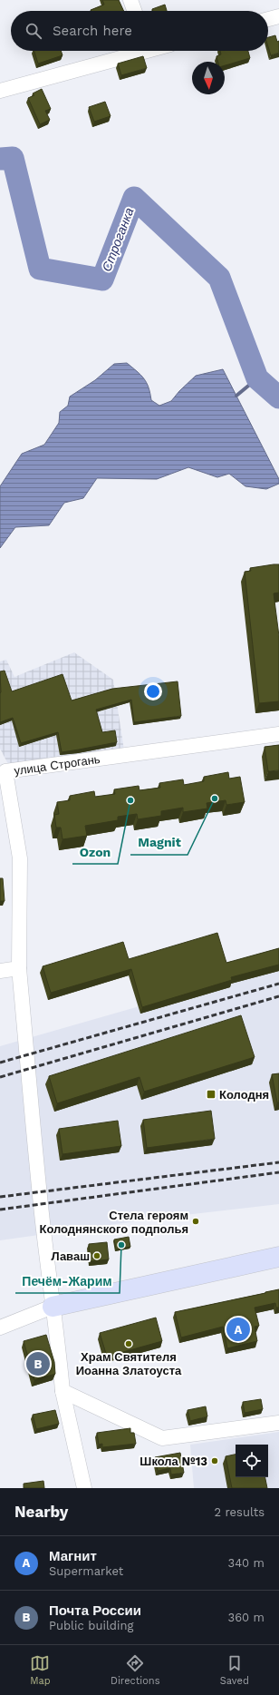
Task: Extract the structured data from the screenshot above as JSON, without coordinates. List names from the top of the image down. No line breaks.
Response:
{"streets":{"street":["улица Строгань"]},"water":["Строганка"],"places":{"other":["Magnit","Ozon","Стела героям Колоднянского подполья","Печём-Жарим","Лаваш","Храм Святителя Иоанна Златоуста","Школа №13"],"transit":["Колодня"]},"north":"bottom","page":{"search":"Search here","pins":["A","B"],"heading":["Nearby","2 results"],"list":[{"mark":"A","name":"Магнит","note":"Supermarket","value":"340 m"},{"mark":"B","name":"Почта России","note":"Public building","value":"360 m"}],"nav":["Map","Directions","Saved"]}}
